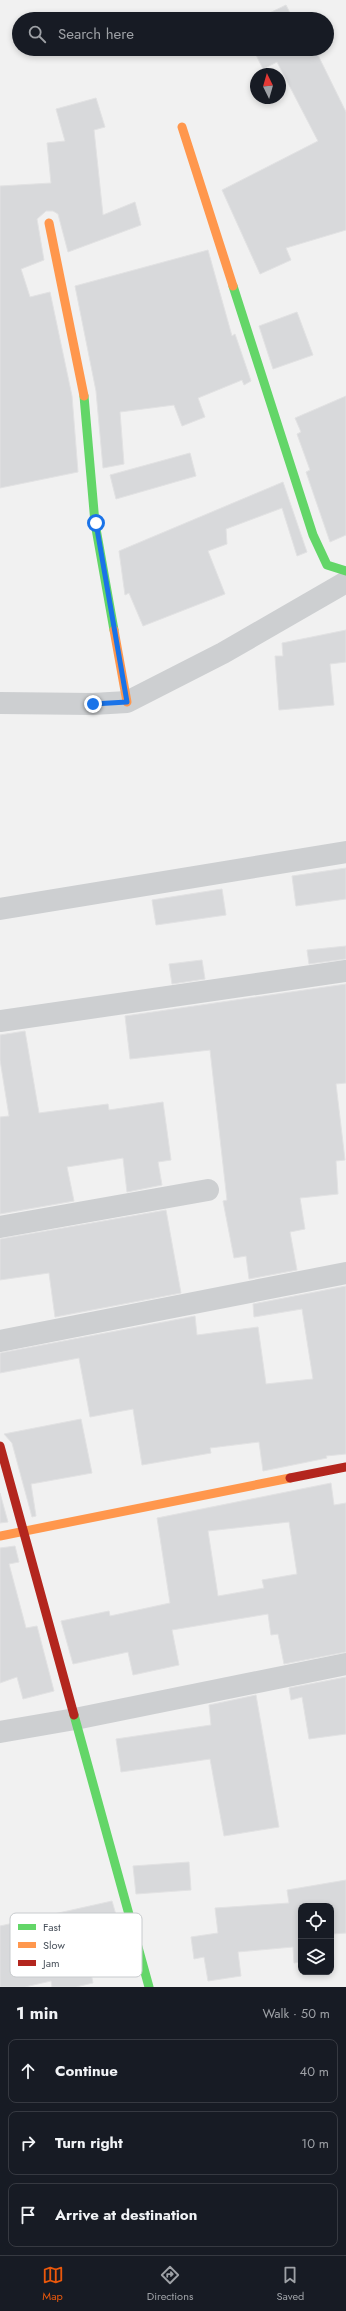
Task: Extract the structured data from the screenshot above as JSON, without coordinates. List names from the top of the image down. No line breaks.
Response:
{"legend":["Fast","Slow","Jam"],"north":"top","page":{"search":"Search here","heading":["1 min","Walk · 50 m"],"list":[["Continue","40 m"],["Turn right","10 m"],"Arrive at destination"],"nav":["Map","Directions","Saved"]}}
